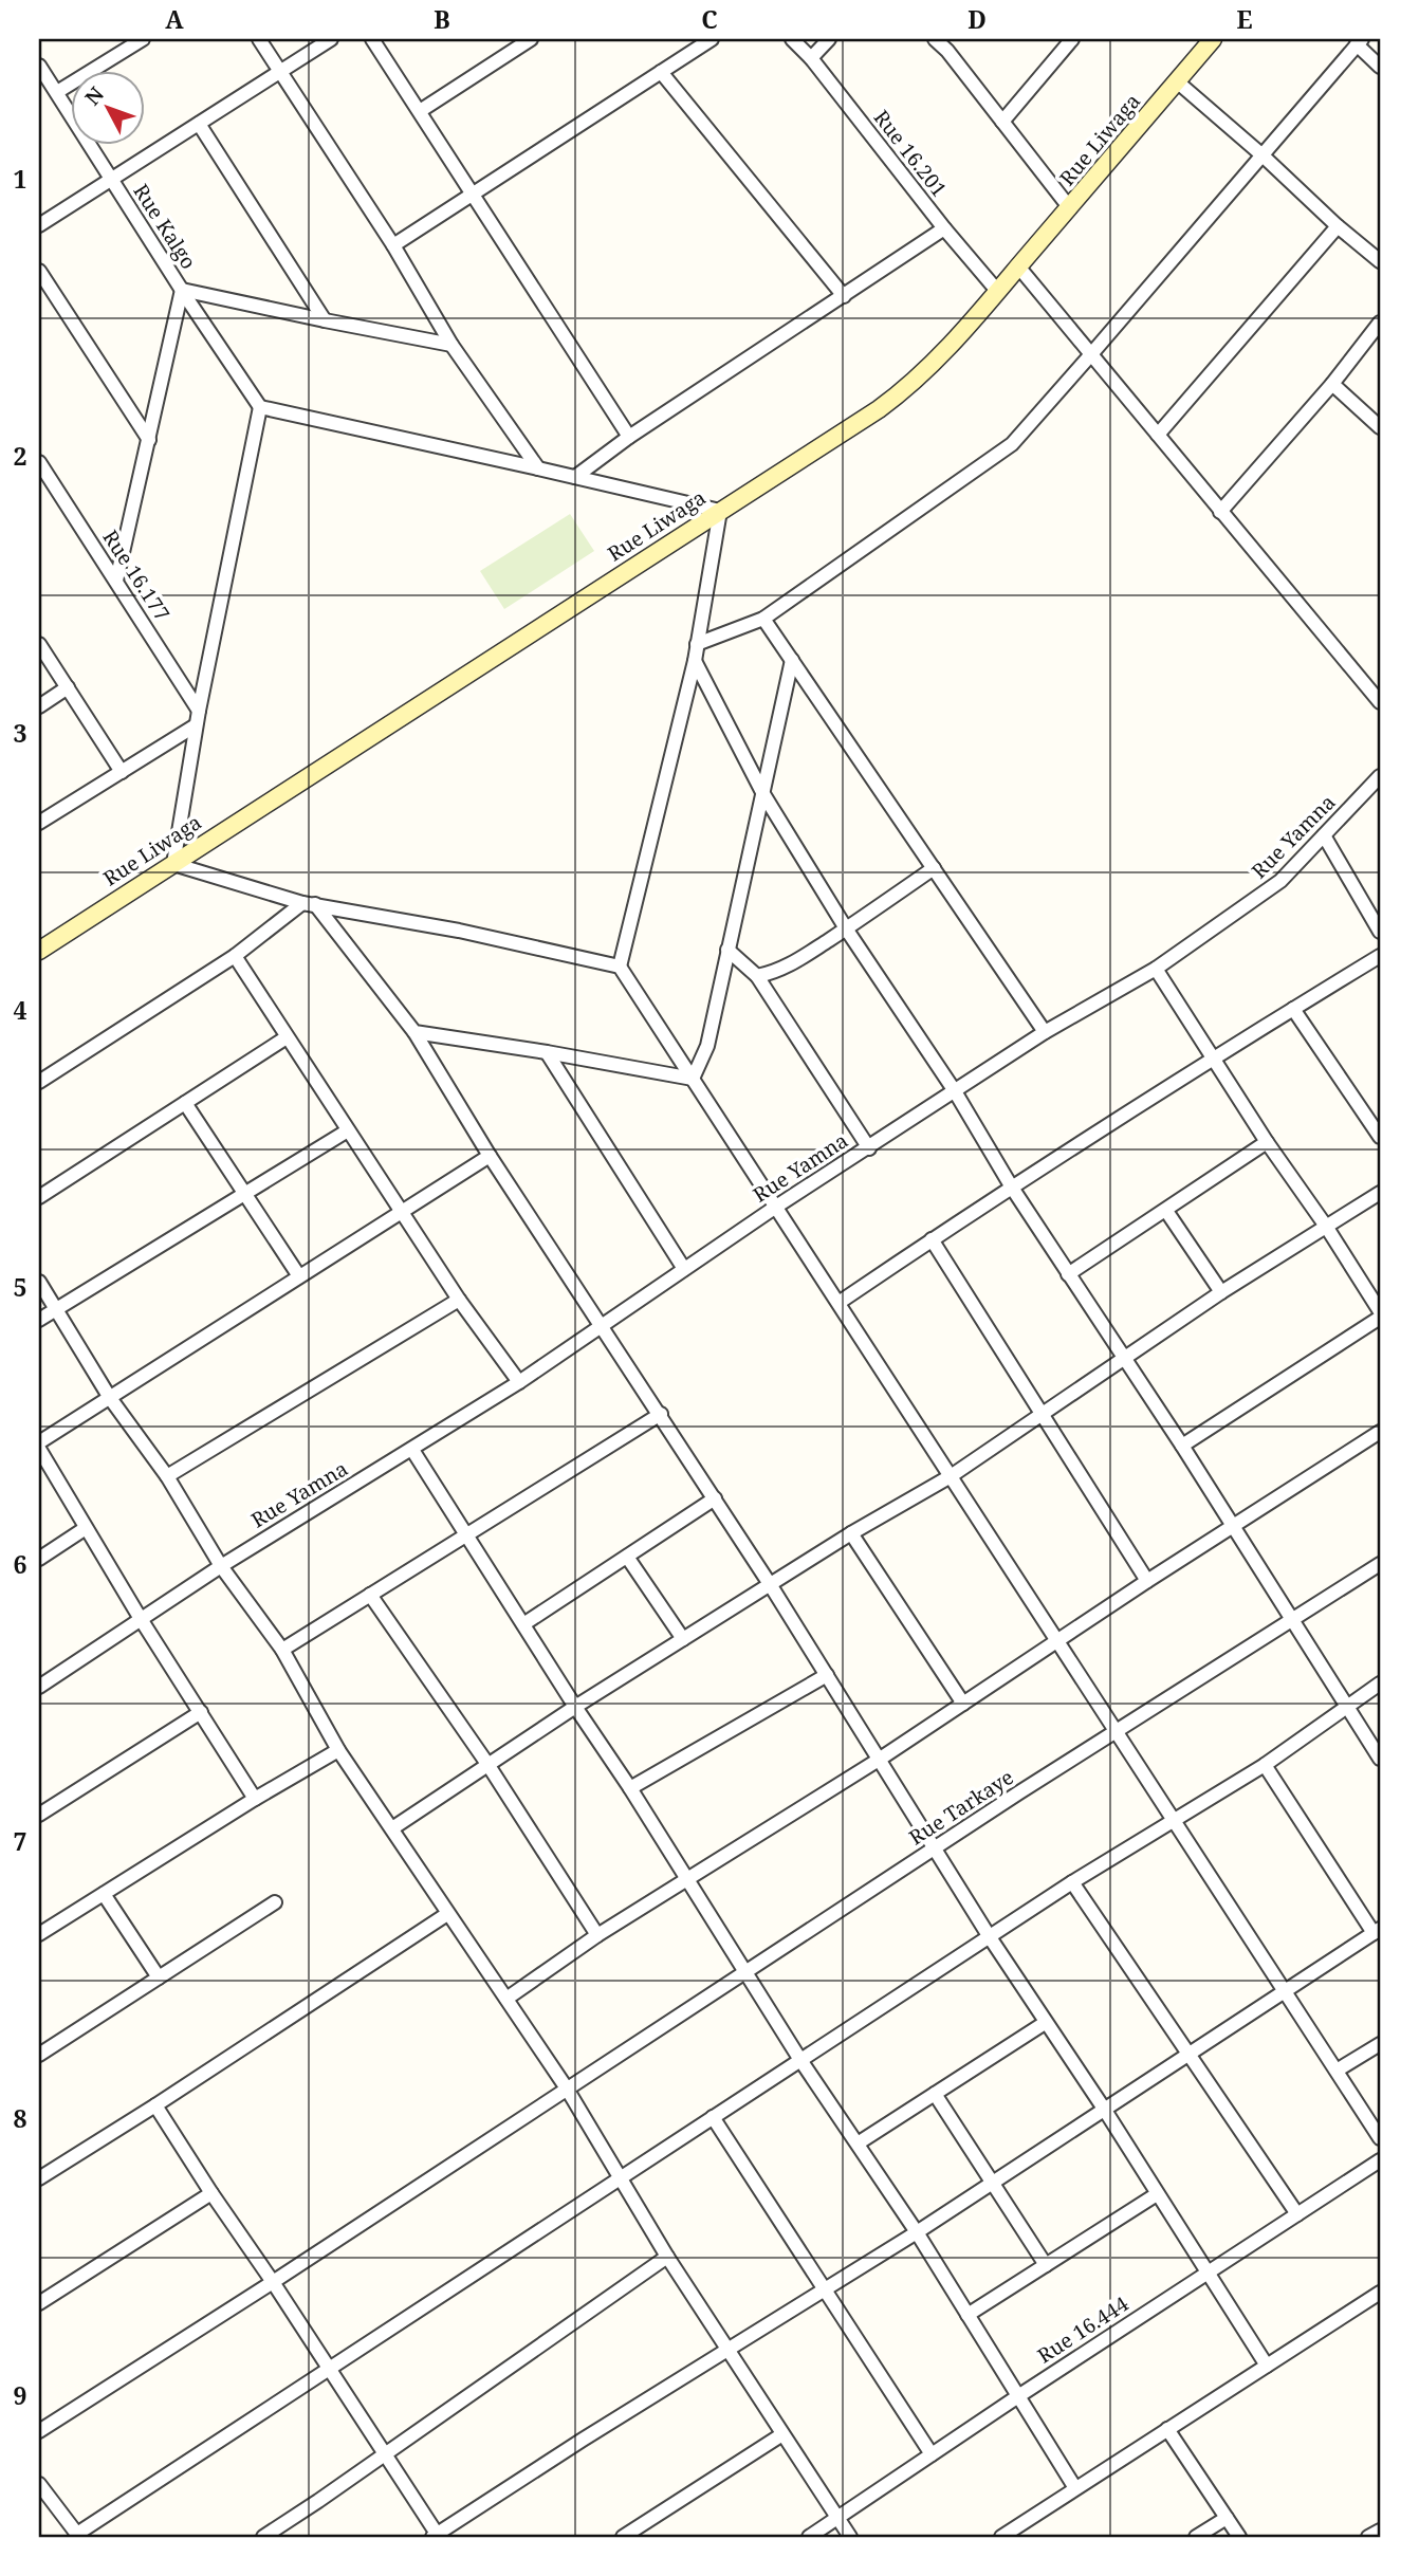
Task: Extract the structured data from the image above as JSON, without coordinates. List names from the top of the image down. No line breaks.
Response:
{"streets":{"main road":["Rue Liwaga"],"street":["Rue 16.201","Rue Kalgo","Rue 16.177","Rue Yamna","Rue Tarkaye","Rue 16.444"]},"crossings":[["Rue Liwaga","Rue 16.201"]],"north":"top left","grid":{"columns":["A","B","C","D","E"],"rows":["1","2","3","4","5","6","7","8","9"]}}
